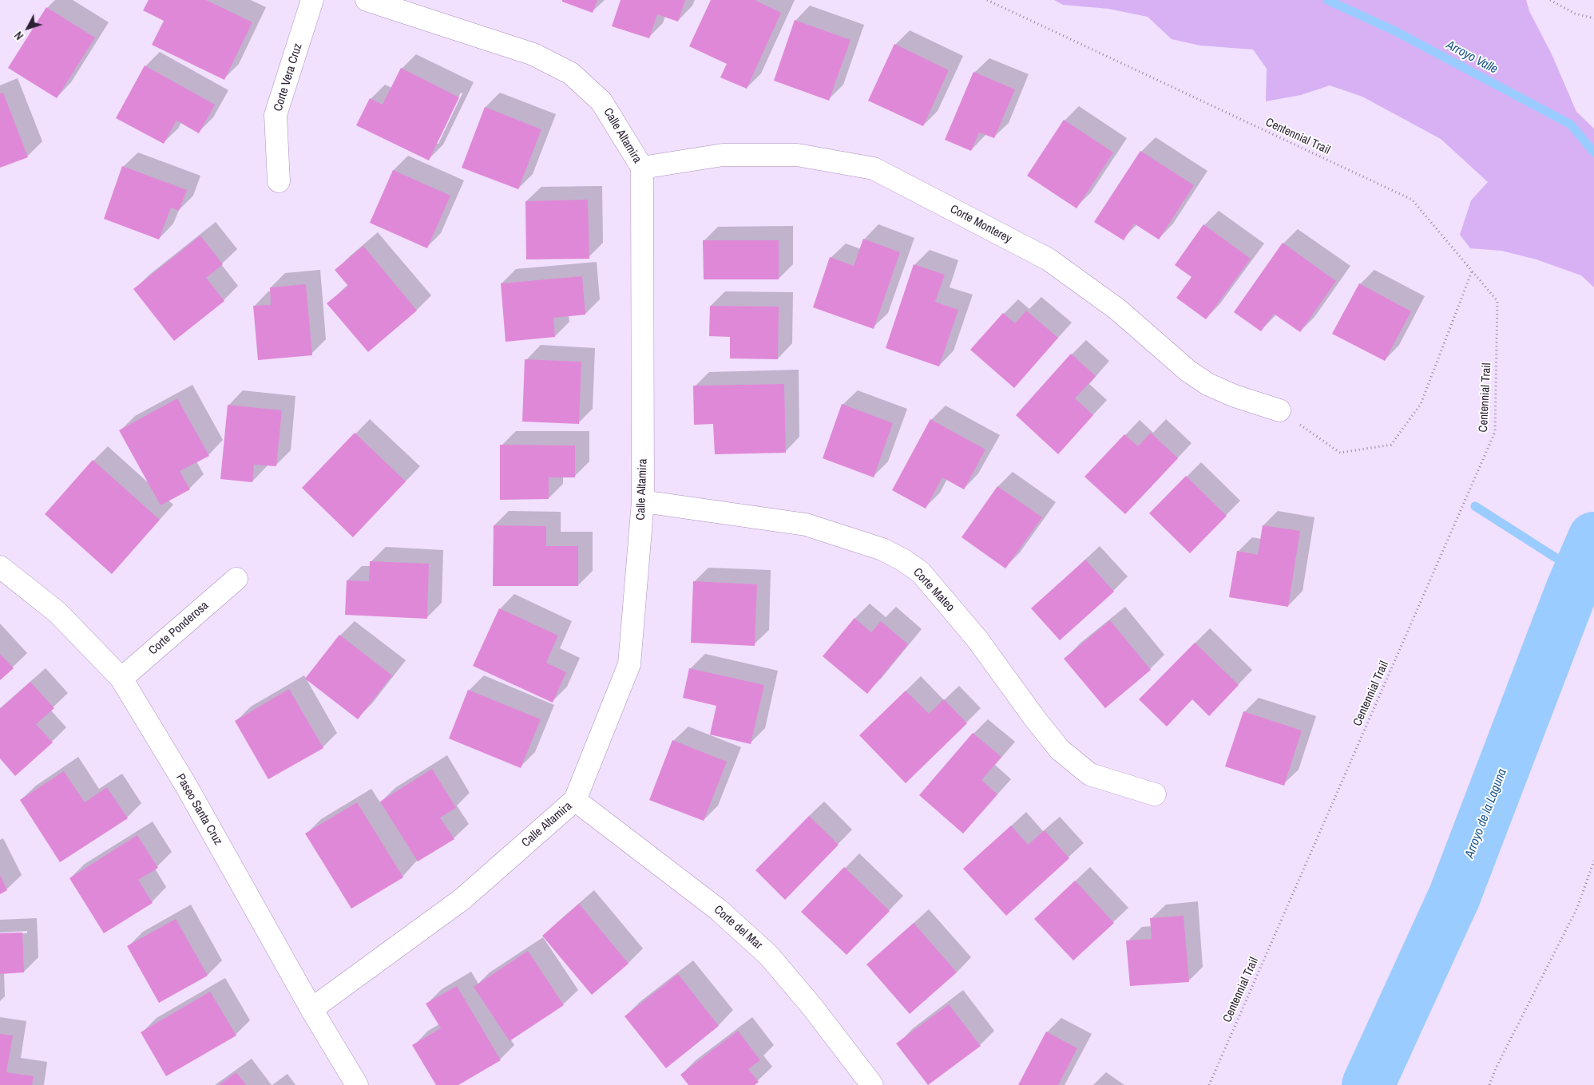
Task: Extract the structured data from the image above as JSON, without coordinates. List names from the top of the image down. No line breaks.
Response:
{"streets":{"street":["Corte Vera Cruz","Calle Altamira","Corte Monterey","Corte Mateo","Corte Ponderosa","Paseo Santa Cruz","Corte del Mar"],"path":["Centennial Trail"]},"crossings":[["Calle Altamira","Corte Monterey"],["Calle Altamira","Corte Mateo"],["Calle Altamira","Paseo Santa Cruz"],["Calle Altamira","Corte del Mar"],["Corte Ponderosa","Paseo Santa Cruz"]],"water":["Arroyo Valle","Arroyo de la Laguna"],"north":"bottom left"}
